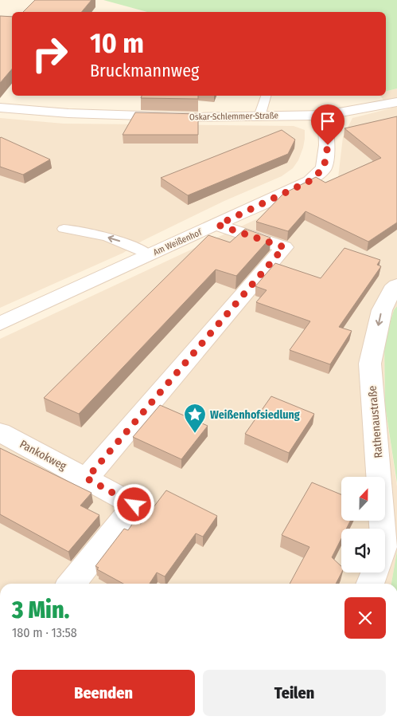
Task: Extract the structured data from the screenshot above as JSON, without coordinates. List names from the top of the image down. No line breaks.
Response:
{"streets":{"street":["Oskar-Schlemmer-Straße","Am Weißenhof","Rathenaustraße","Pankokweg"]},"crossings":[["Oskar-Schlemmer-Straße","Am Weißenhof"]],"one_way":["Rathenaustraße"],"places":{"place":["Weißenhofsiedlung"]},"north":"top","page":{"turn":["10 m","Bruckmannweg"],"heading":["3 Min.","180 m · 13:58"],"buttons":["Beenden","Teilen"]}}
